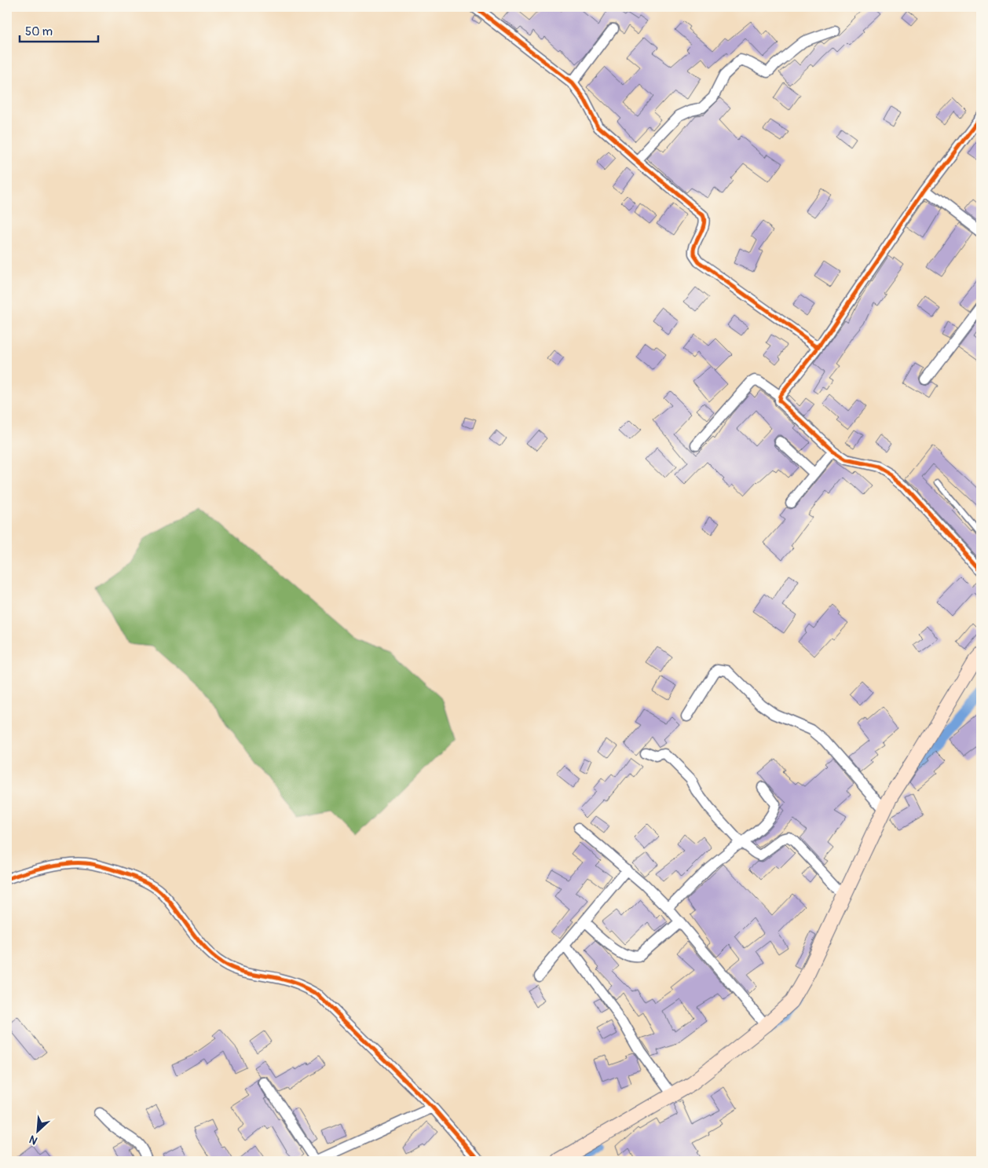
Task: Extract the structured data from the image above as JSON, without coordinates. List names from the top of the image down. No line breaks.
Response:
{"scale_bar":"50 m","north":"bottom left"}
